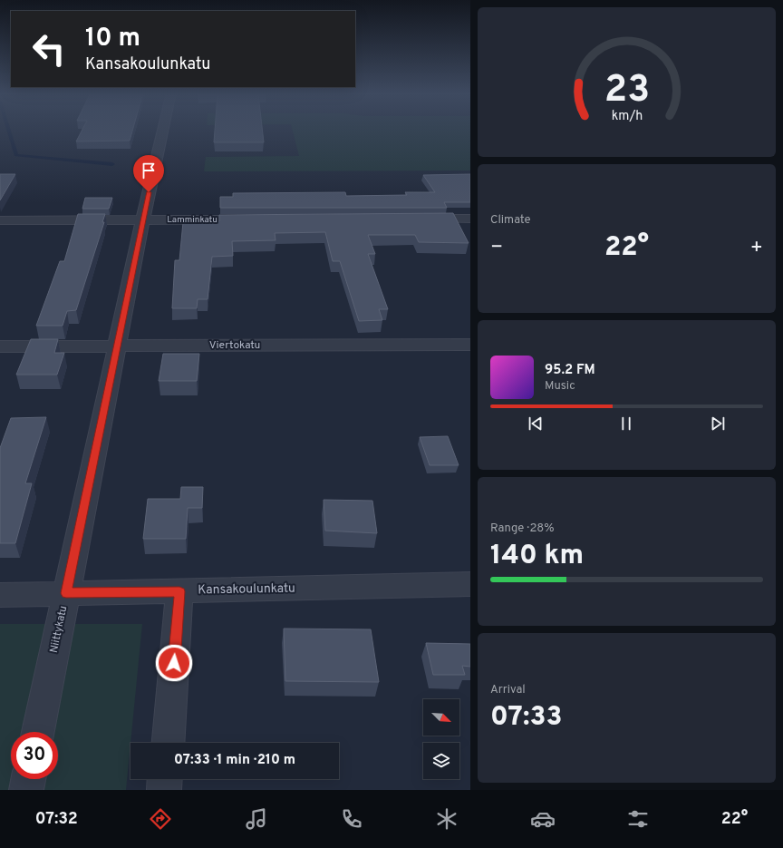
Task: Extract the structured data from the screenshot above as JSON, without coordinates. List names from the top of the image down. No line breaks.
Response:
{"streets":{"street":["Lamminkatu","Viertokatu","Kansakoulunkatu","Niittykatu"]},"crossings":[["Lamminkatu","Niittykatu"],["Viertokatu","Niittykatu"],["Kansakoulunkatu","Niittykatu"]],"north":"bottom right","page":{"turn":["10 m","Kansakoulunkatu"],"tile":["Climate",["Range · 28%","140 km"],["Arrival","07:33"]],"heat":["−","22°","+"],"song":["95.2 FM","Music"],"limit":"30","trip":"07:33 · 1 min · 210 m","tabs":["07:32","22°"],"gauge":["23","km/h"]}}
